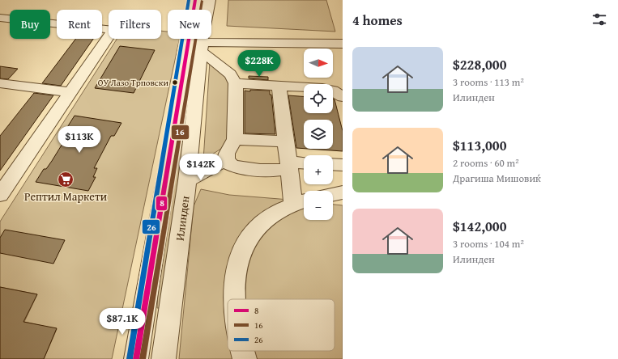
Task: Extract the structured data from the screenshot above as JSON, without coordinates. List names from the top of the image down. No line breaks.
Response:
{"streets":{"street":["Илинден"]},"places":{"other":["ОУ Лазо Трповски"],"supermarket":["Рептил Маркети"]},"lines":["transit line 8","transit line 26","transit line 16"],"legend":["8","16","26"],"north":"right","page":{"heading":"4 homes","chip":["Buy","Rent","Filters","New"],"list":[{"name":"$228,000","note":"3 rooms · 113 m² · Илинден"},{"name":"$113,000","note":"2 rooms · 60 m² · Драгиша Мишовиќ"},{"name":"$142,000","note":"3 rooms · 104 m² · Илинден"}],"map_buttons":["+","−"],"price":["$228K","$113K","$142K","$87.1K"]}}
